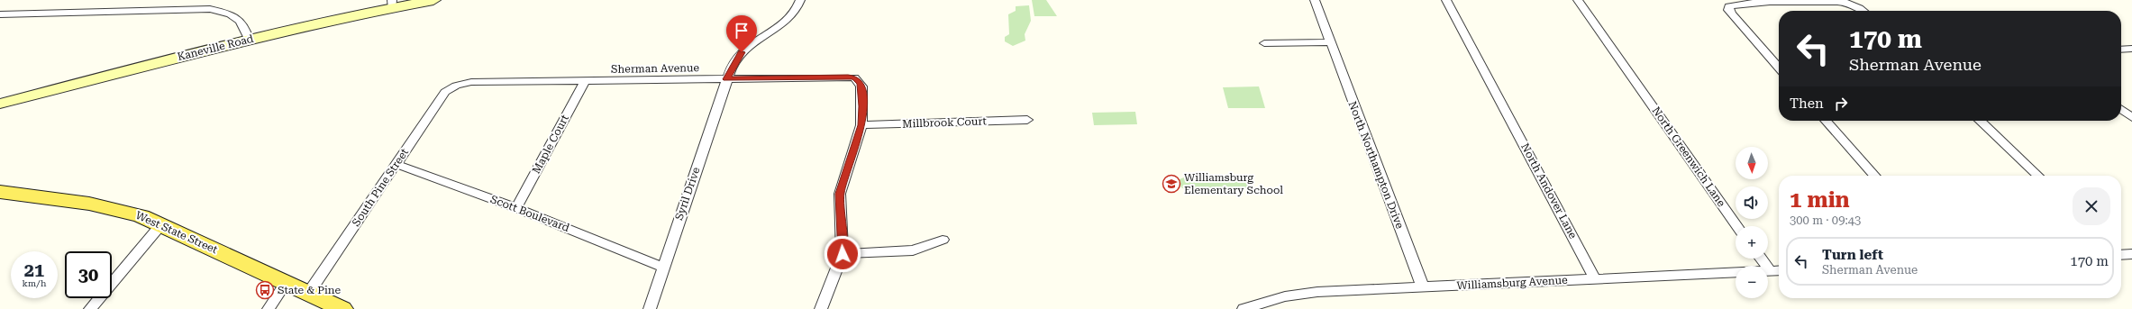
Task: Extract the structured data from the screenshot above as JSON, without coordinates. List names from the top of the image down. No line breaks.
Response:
{"streets":{"main road":["Kaneville Road","West State Street"],"street":["Sherman Avenue","Millbrook Court","Maple Court","North Greenwich Lane","North Northampton Drive","South Pine Street","North Andover Lane","Syril Drive","Scott Boulevard","Williamsburg Avenue"]},"crossings":[["Sherman Avenue","Millbrook Court"],["Sherman Avenue","Maple Court"],["Sherman Avenue","South Pine Street"],["Sherman Avenue","Syril Drive"],["Maple Court","Scott Boulevard"],["North Northampton Drive","Williamsburg Avenue"],["South Pine Street","Scott Boulevard"],["South Pine Street","West State Street"],["North Andover Lane","Williamsburg Avenue"],["Syril Drive","Scott Boulevard"]],"places":{"school or university":["Williamsburg Elementary School"],"bus stop":["State & Pine"]},"north":"bottom","page":{"turn":["170 m","Sherman Avenue"],"then":"Then","map_buttons":["+","−"],"heading":["1 min","300 m · 09:43"],"list":[{"name":"Turn left","note":"Sherman Avenue","value":"170 m"}],"speed":"21 km/h","limit":"30"}}
